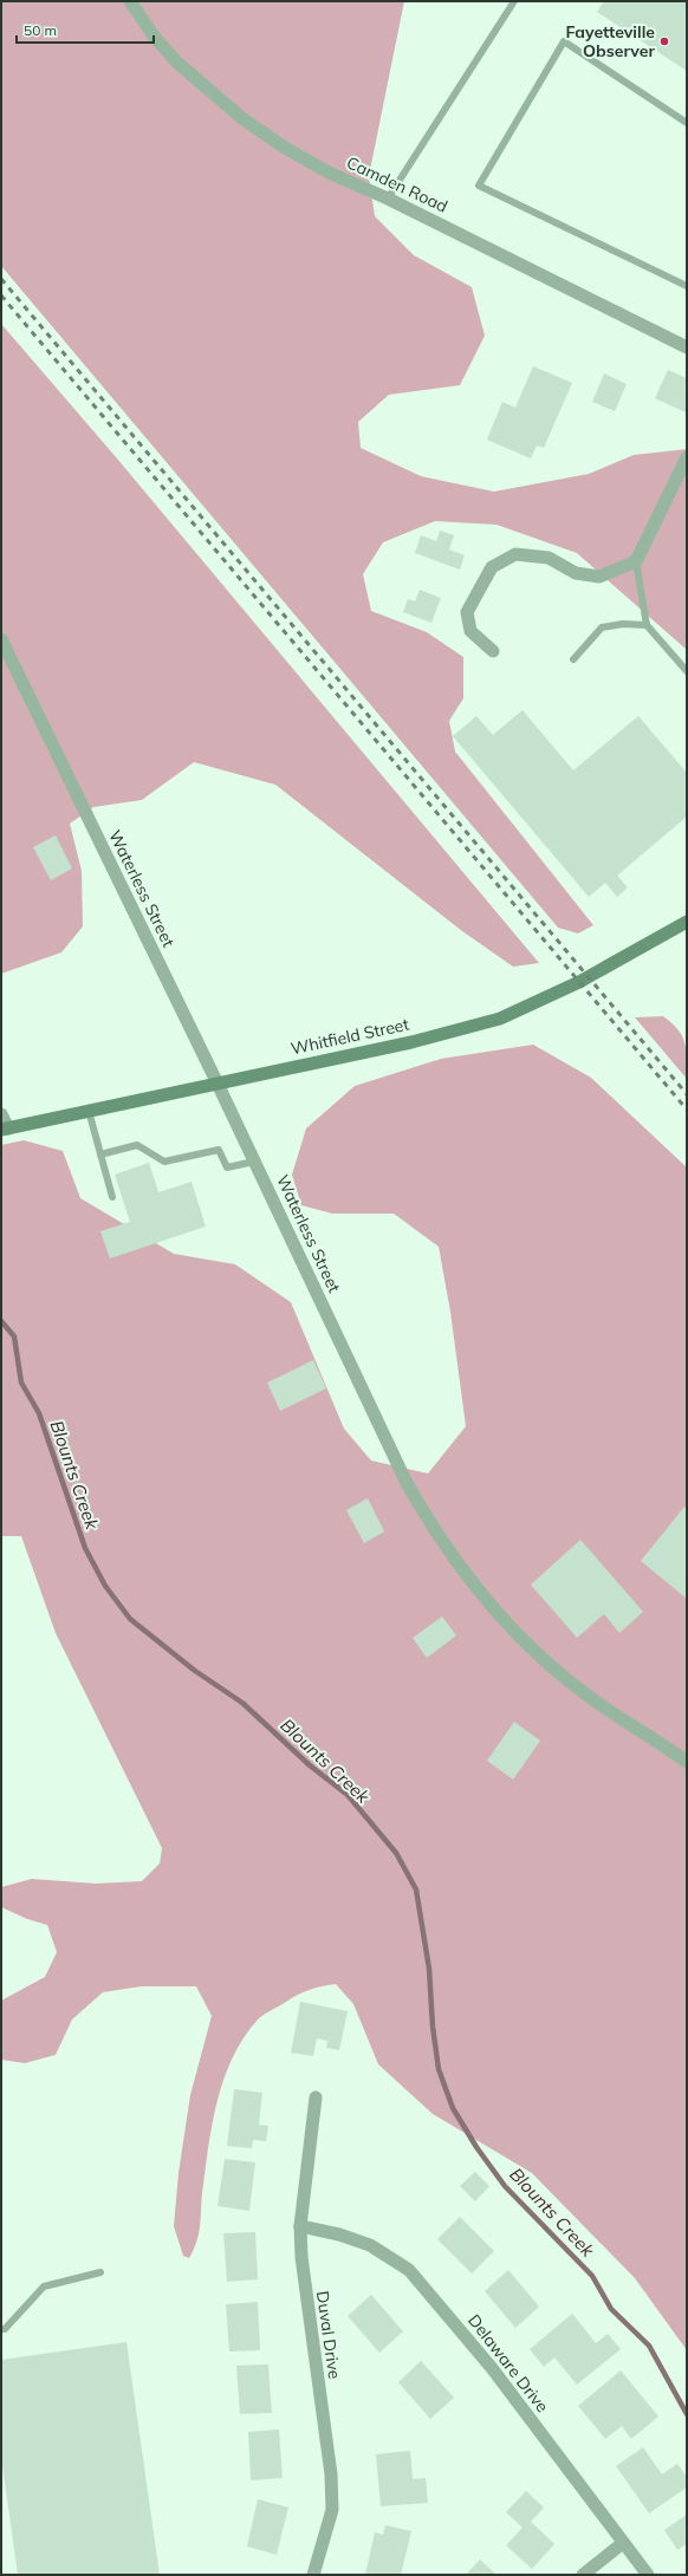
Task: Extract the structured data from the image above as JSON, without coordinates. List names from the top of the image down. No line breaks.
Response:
{"streets":{"main road":["Whitfield Street"],"street":["Camden Road","Waterless Street","Duval Drive","Delaware Drive"]},"crossings":[["Waterless Street","Whitfield Street"],["Duval Drive","Delaware Drive"]],"water":["Blounts Creek"],"places":["Fayetteville Observer"],"scale_bar":"50 m"}
